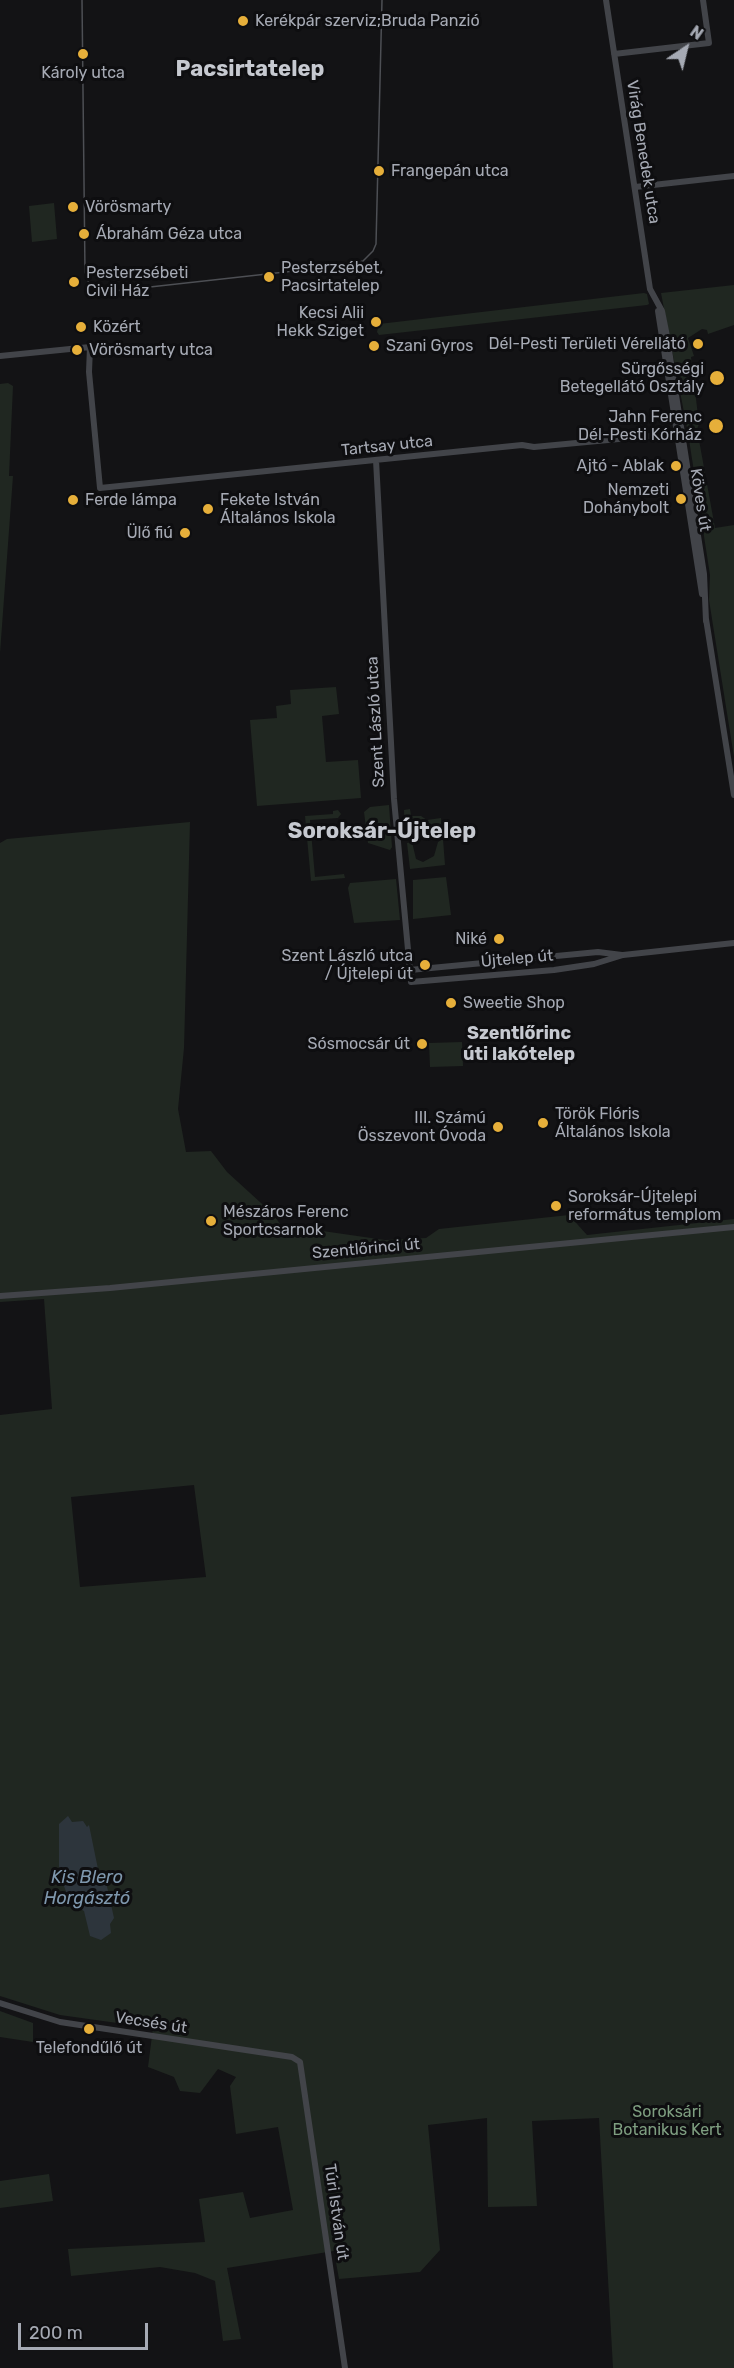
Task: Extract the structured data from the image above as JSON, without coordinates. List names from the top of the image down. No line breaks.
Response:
{"streets":{"street":["Virág Benedek utca","Tartsay utca","Köves út","Szent László utca","Újtelep út","Szentlőrinci út","Vecsés út","Túri István út"]},"crossings":[["Virág Benedek utca","Köves út"],["Tartsay utca","Köves út"],["Tartsay utca","Szent László utca"],["Szent László utca","Újtelep út"],["Vecsés út","Túri István út"]],"districts":["Pacsirtatelep","Soroksár-Újtelep","Szentlőrinc úti lakótelep"],"water":["Kis Blero Horgásztó"],"parks":["Soroksári Botanikus Kert"],"places":["Kerékpár szerviz;Bruda Panzió","Károly utca","Frangepán utca","Vörösmarty","Ábrahám Géza utca","Pesterzsébet, Pacsirtatelep","Pesterzsébeti Civil Ház","Kecsi Alii Hekk Sziget","Közért","Dél-Pesti Területi Vérellátó","Szani Gyros","Vörösmarty utca","Sürgősségi Betegellátó Osztály","Jahn Ferenc Dél-Pesti Kórház","Ajtó - Ablak","Nemzeti Dohánybolt","Ferde lámpa","Fekete István Általános Iskola","Ülő fiú","Niké","Szent László utca / Újtelepi út","Sweetie Shop","Sósmocsár út","Török Flóris Általános Iskola","III. Számú Összevont Óvoda","Soroksár-Újtelepi református templom","Mészáros Ferenc Sportcsarnok","Telefondűlő út"],"scale_bar":"200 m","north":"top right"}
